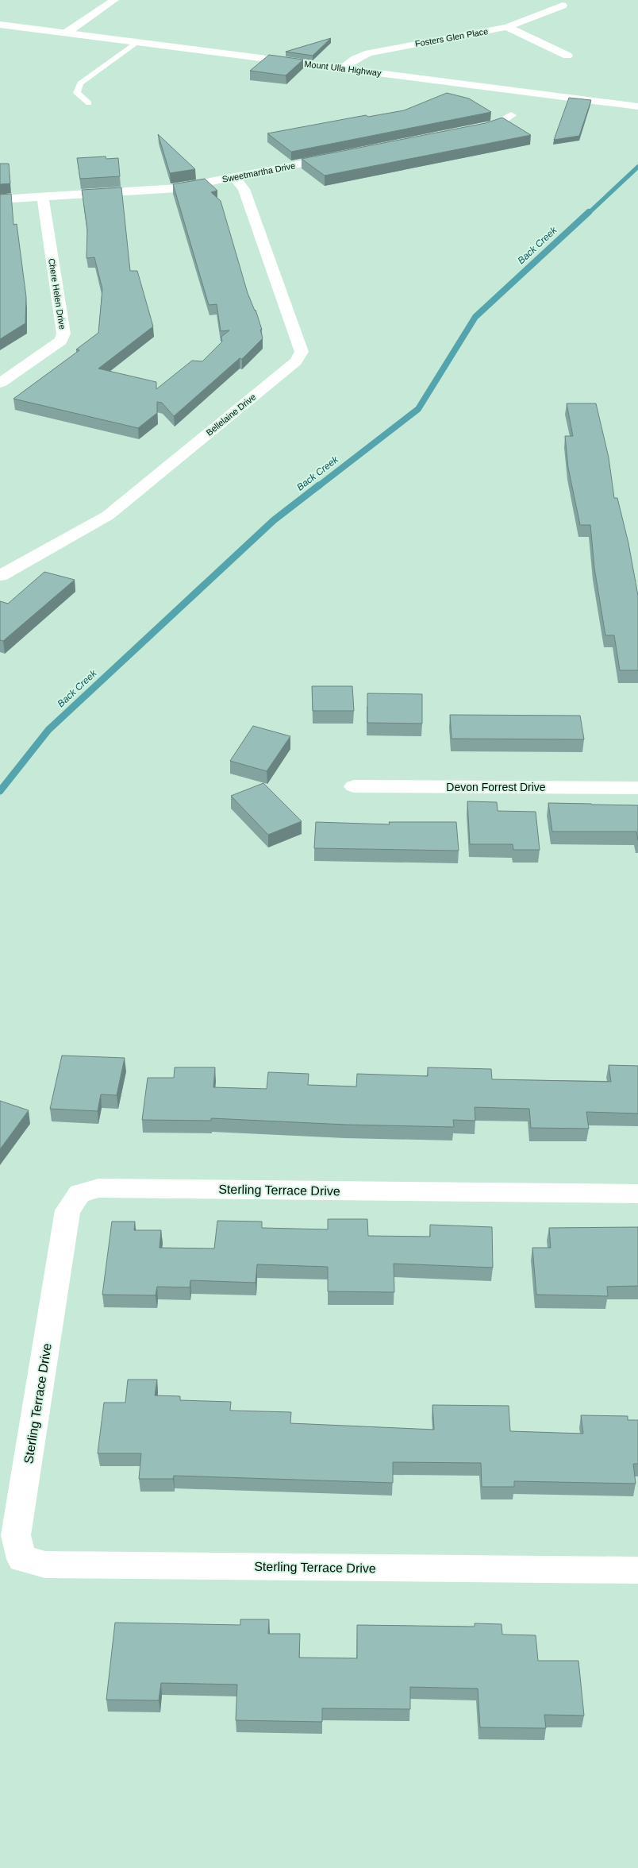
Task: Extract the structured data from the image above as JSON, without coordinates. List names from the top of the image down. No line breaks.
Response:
{"streets":{"street":["Fosters Glen Place","Mount Ulla Highway","Sweetmartha Drive","Chere Helen Drive","Bellelaine Drive","Devon Forrest Drive","Sterling Terrace Drive"]},"crossings":[["Fosters Glen Place","Mount Ulla Highway"],["Sweetmartha Drive","Chere Helen Drive"],["Sweetmartha Drive","Bellelaine Drive"]],"water":["Back Creek"]}
